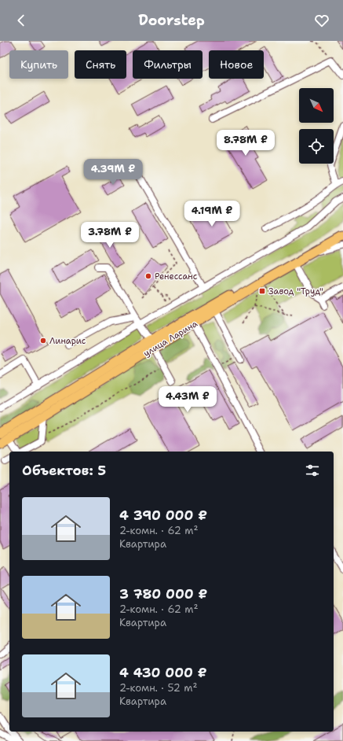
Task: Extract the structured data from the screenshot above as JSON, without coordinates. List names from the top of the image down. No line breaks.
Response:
{"streets":{"main road":["улица Ларина"]},"places":{"other":["Ренессанс","Линарис"],"transit":["Завод \"Труд\""]},"north":"bottom right","page":{"header":"Doorstep","chip":["Купить","Снять","Фильтры","Новое"],"price":["8.78M ₽","4.39M ₽","4.19M ₽","3.78M ₽","4.43M ₽"],"heading":"Объектов: 5","list":[{"name":"4 390 000 ₽","note":"2-комн. · 62 m² · Квартира"},{"name":"3 780 000 ₽","note":"2-комн. · 62 m² · Квартира"},{"name":"4 430 000 ₽","note":"2-комн. · 52 m² · Квартира"}]}}
